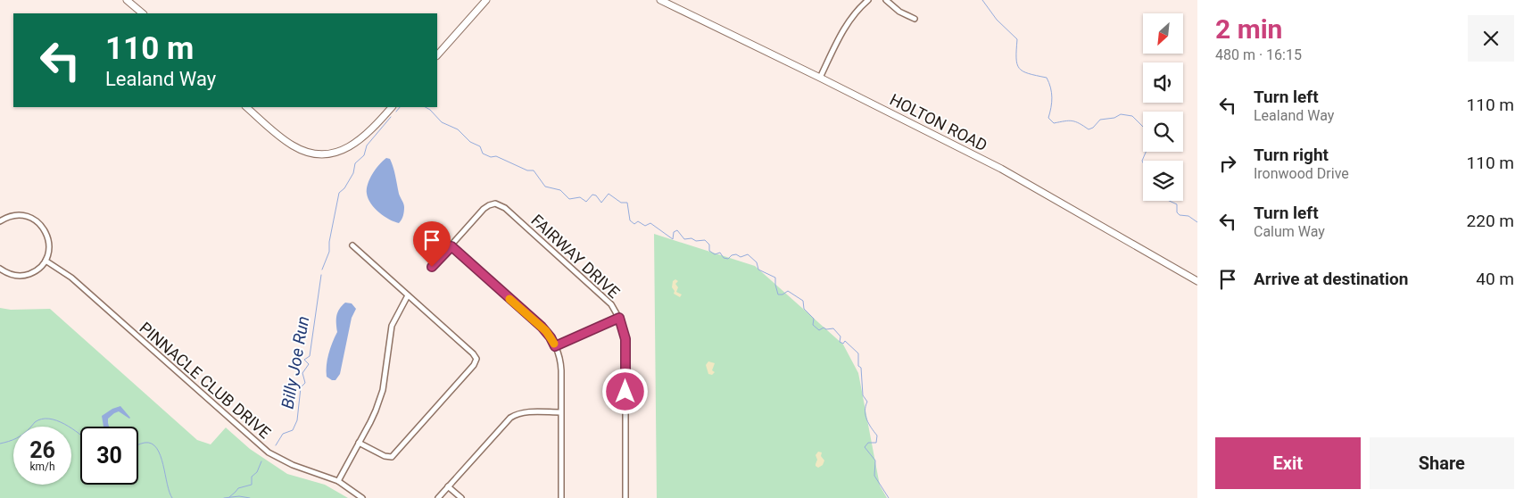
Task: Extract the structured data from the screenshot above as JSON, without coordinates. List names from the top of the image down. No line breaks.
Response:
{"streets":{"street":["HOLTON ROAD","FAIRWAY DRIVE","PINNACLE CLUB DRIVE"]},"water":["Billy Joe Run"],"north":"bottom left","page":{"heading":["2 min","480 m · 16:15"],"turn":["110 m","Lealand Way"],"list":[{"name":"Turn left","note":"Lealand Way","value":"110 m"},{"name":"Turn right","note":"Ironwood Drive","value":"110 m"},{"name":"Turn left","note":"Calum Way","value":"220 m"},{"name":"Arrive at destination","value":"40 m"}],"speed":"26 km/h","limit":"30","buttons":["Exit","Share"]}}
